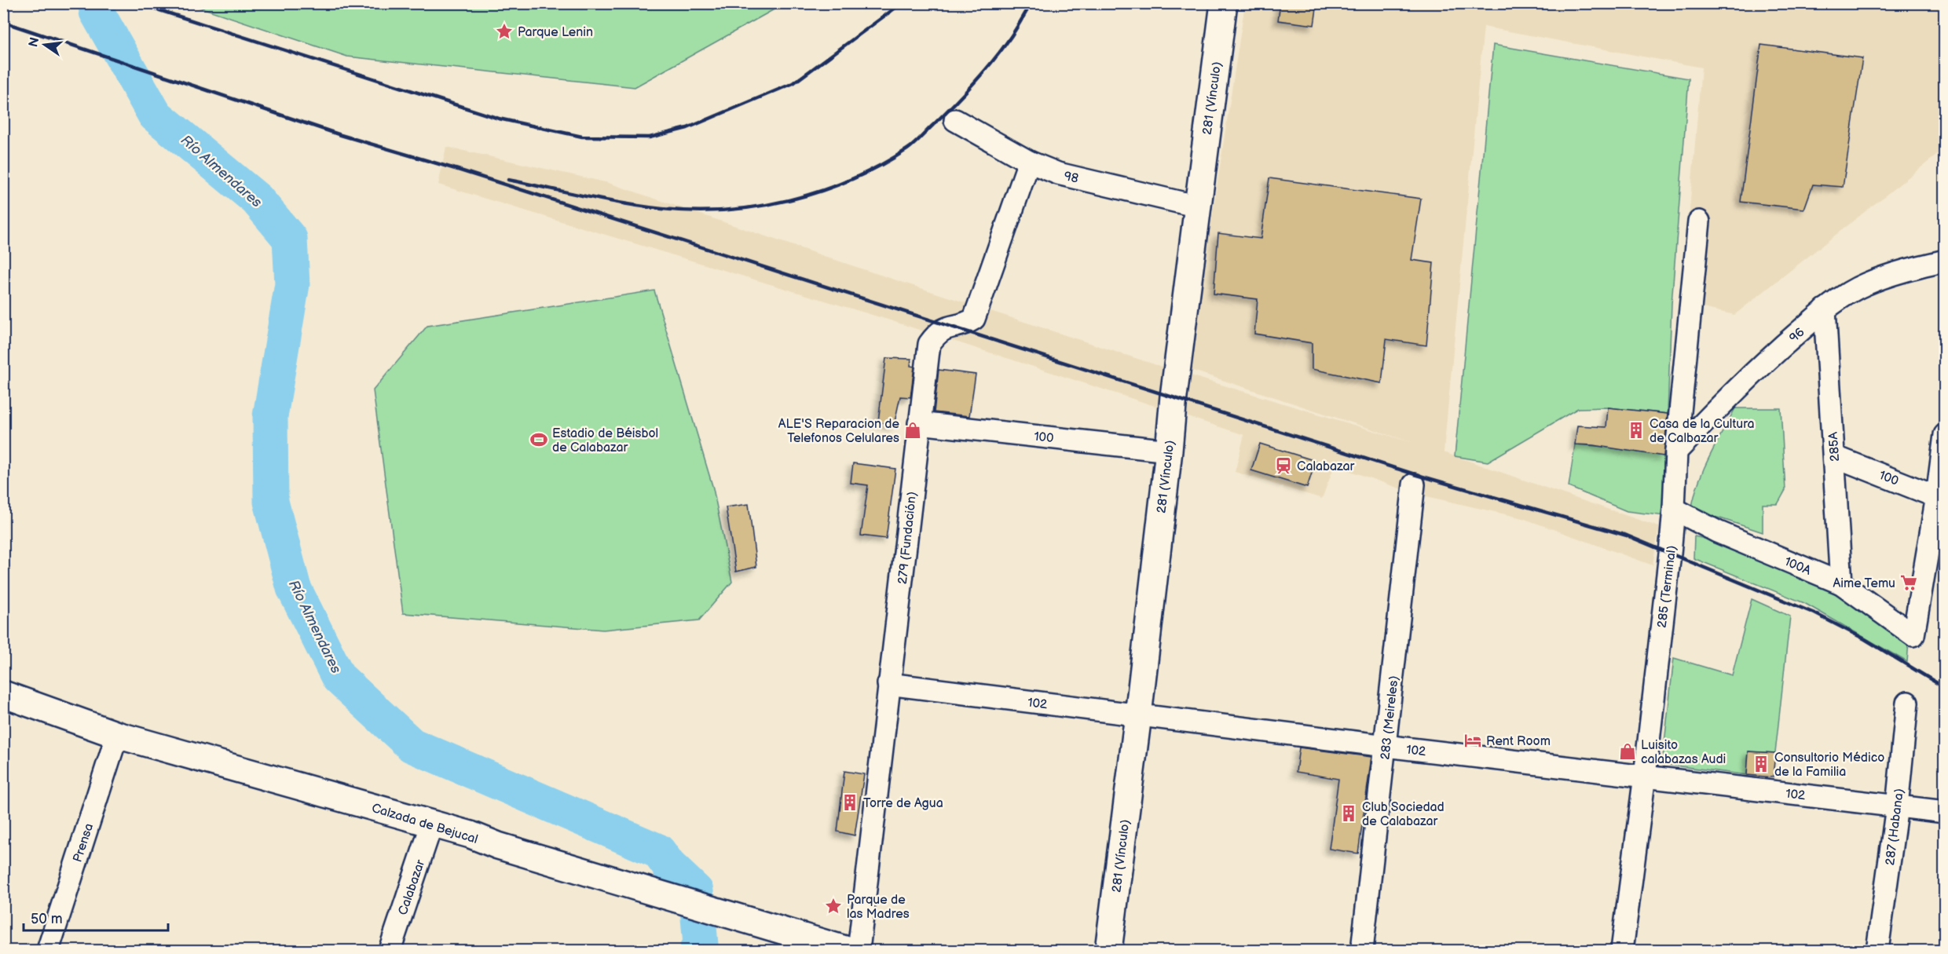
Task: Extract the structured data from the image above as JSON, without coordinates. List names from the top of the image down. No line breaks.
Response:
{"streets":{"main road":["281 (Vínculo)","Calzada de Bejucal"],"street":["98","96","100","285A","279 (Fundación)","100A","285 (Terminal)","102","283 (Meireles)","287 (Habana)","Prensa","Calabazar"]},"crossings":[["281 (Vínculo)","98"],["281 (Vínculo)","100"],["281 (Vínculo)","102"],["98","279 (Fundación)"],["96","285A"],["96","285 (Terminal)"],["100","285A"],["100","279 (Fundación)"],["100","100A"],["285A","100A"],["279 (Fundación)","102"],["100A","285 (Terminal)"],["285 (Terminal)","102"],["102","283 (Meireles)"],["102","287 (Habana)"],["Calzada de Bejucal","Prensa"],["Calzada de Bejucal","Calabazar"]],"water":["Río Almendares"],"places":{"place":["Parque Lenin","Parque de las Madres"],"shop":["ALE'S Reparacion de Telefonos Celulares","Luisito calabazas Audi"],"building":["Casa de la Cultura de Calbazar","Consultorio Médico de la Familia","Torre de Agua","Club Sociedad de Calabazar"],"sports":["Estadio de Béisbol de Calabazar"],"station":["Calabazar"],"supermarket":["Aime Temu"],"hotel":["Rent Room"]},"scale_bar":"50 m","north":"left"}
